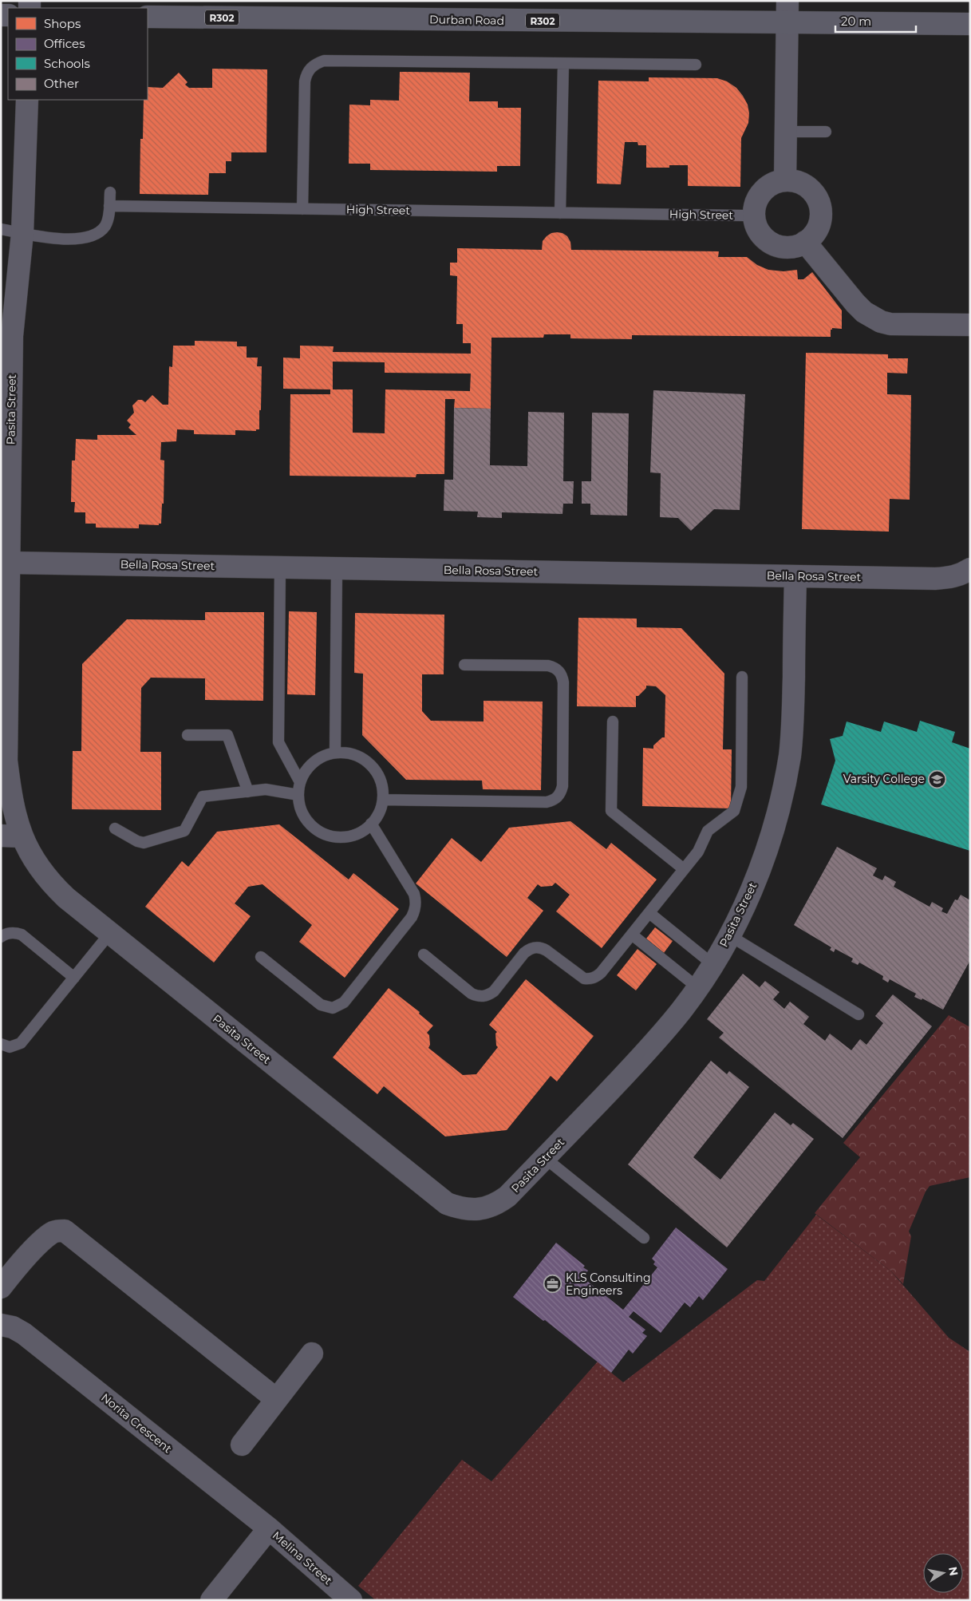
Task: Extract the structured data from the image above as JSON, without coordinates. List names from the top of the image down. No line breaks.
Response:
{"streets":{"main road":["R302","Durban Road"],"street":["Pasita Street","Bella Rosa Street","Norita Crescent","Melina Street"],"lane":["High Street"]},"crossings":[["R302","Durban Road"],["Pasita Street","Bella Rosa Street"],["Norita Crescent","Melina Street"]],"places":{"school or university":["Varsity College"],"office":["KLS Consulting Engineers"]},"legend":["Shops","Offices","Schools","Other"],"scale_bar":"20 m","north":"right"}
